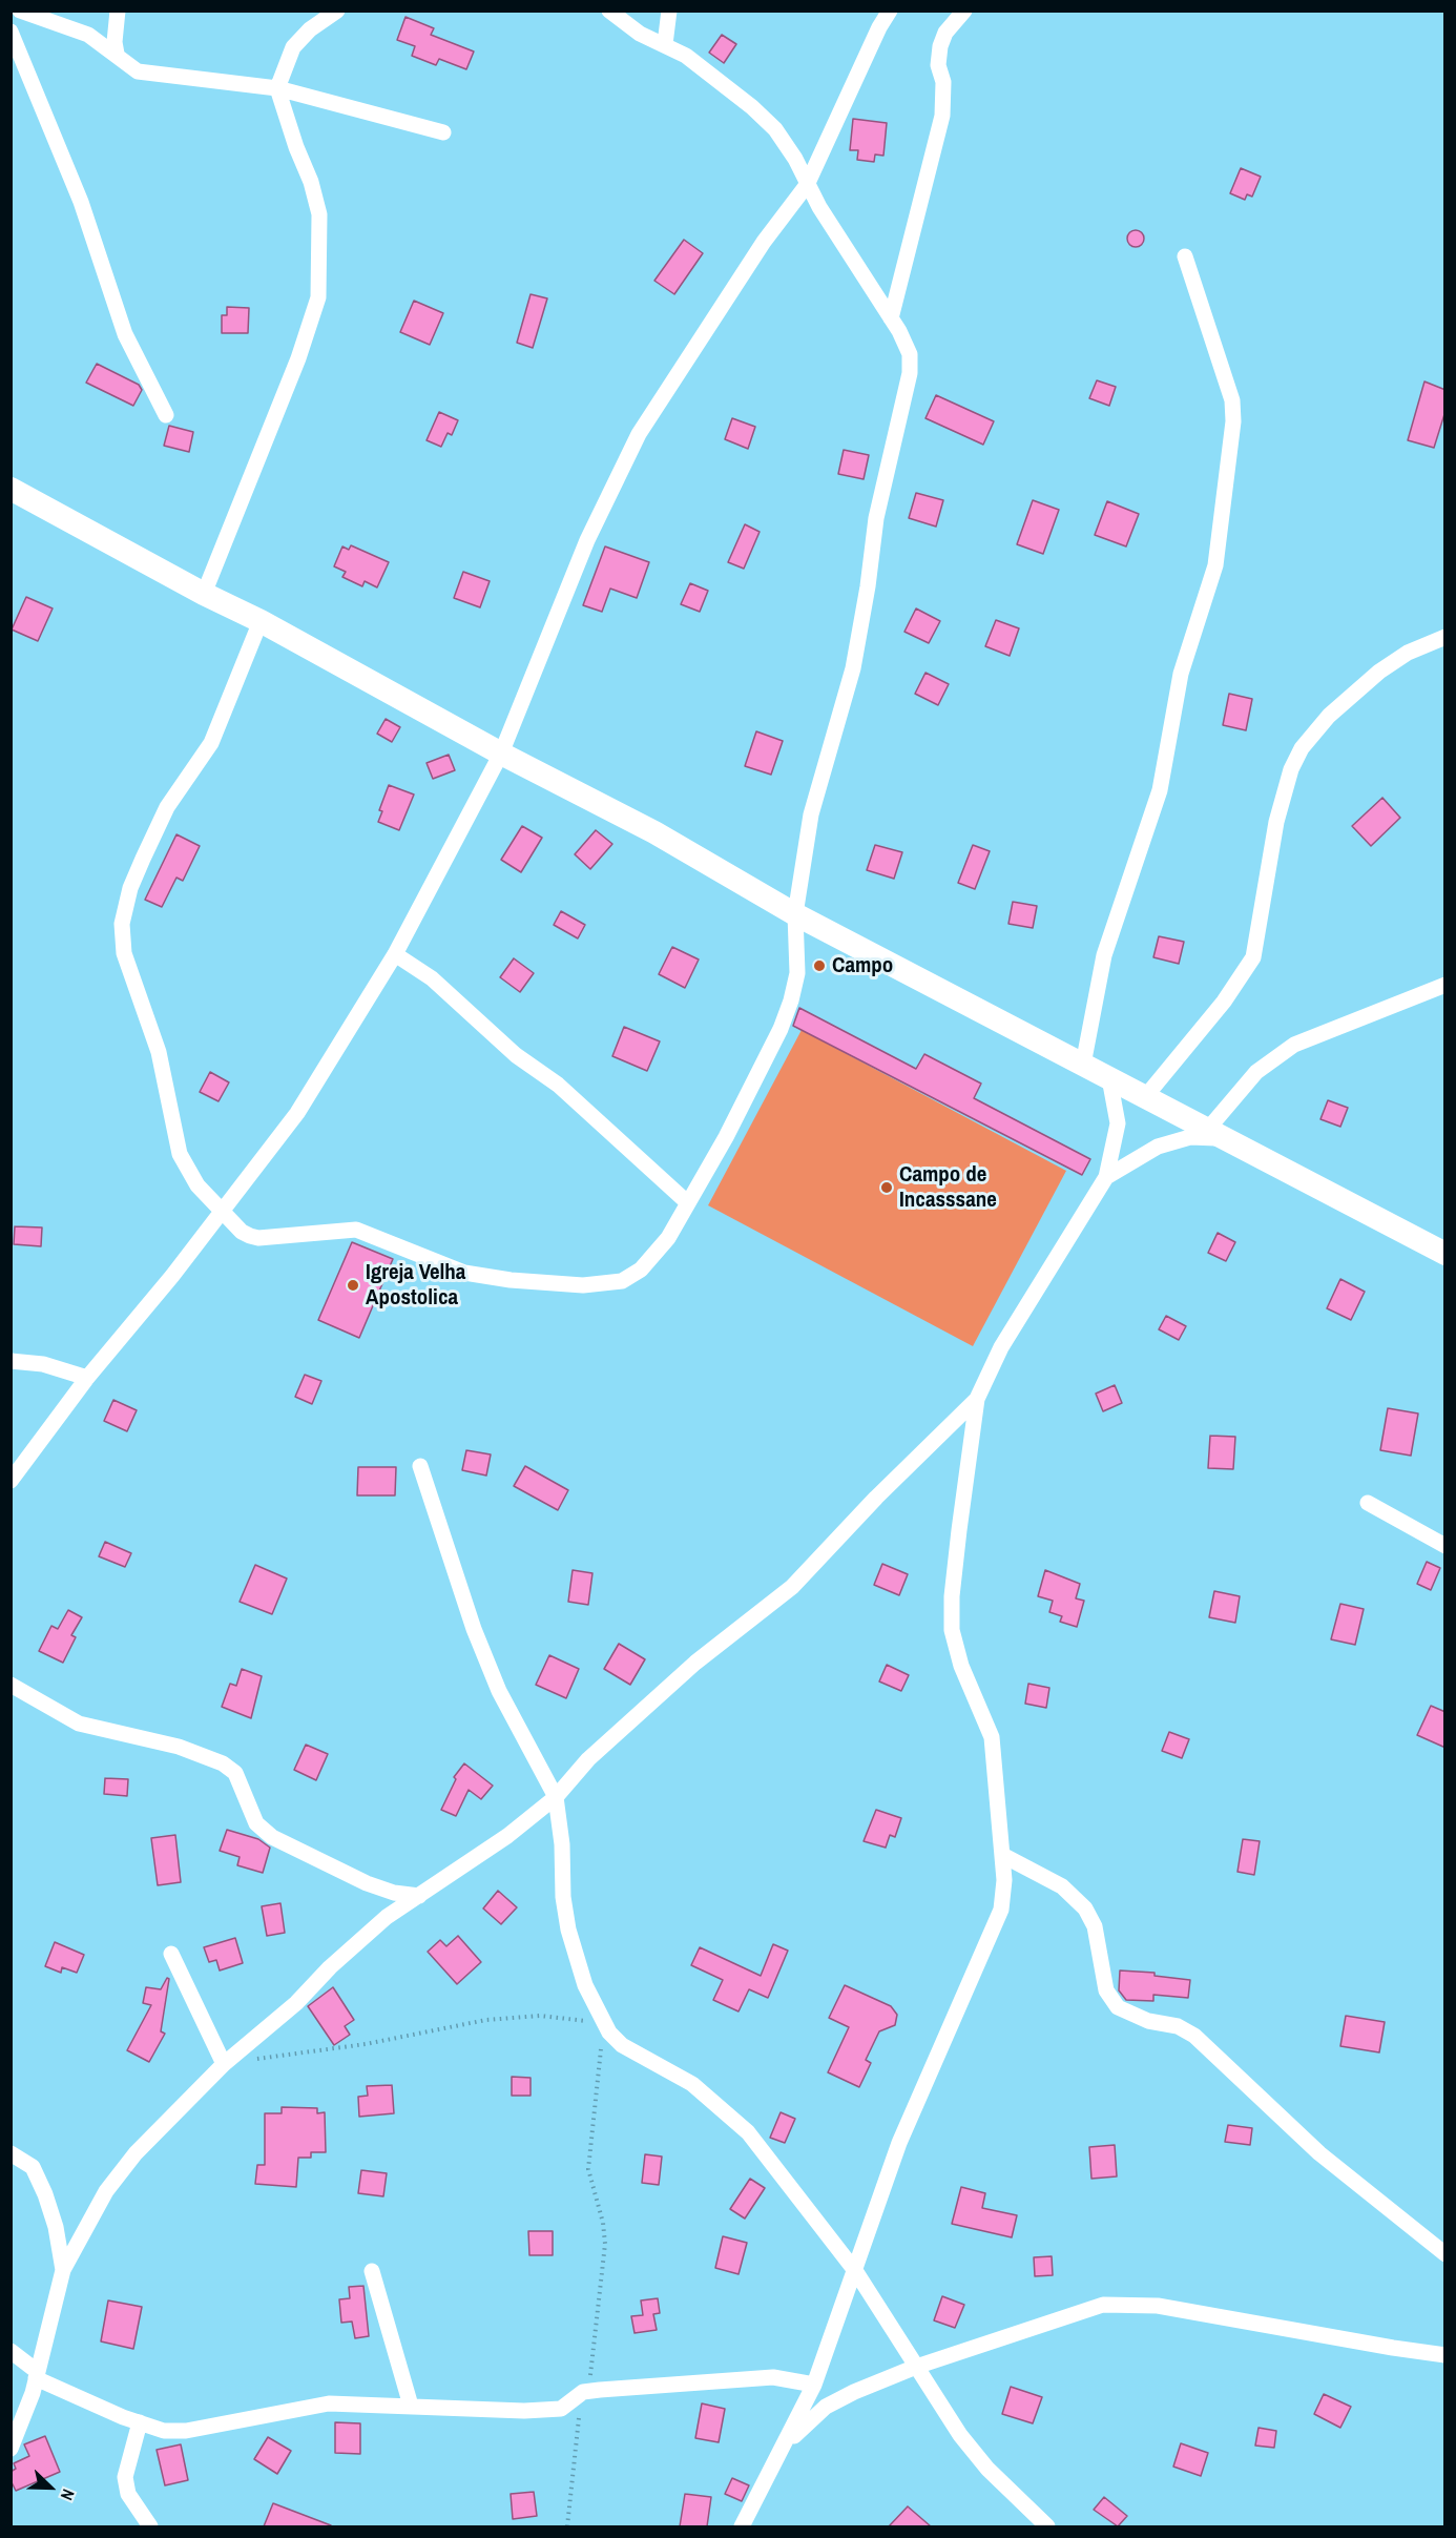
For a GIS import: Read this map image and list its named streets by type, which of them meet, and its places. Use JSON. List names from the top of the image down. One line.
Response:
{"places":["Campo","Campo de Incasssane","Igreja Velha Apostolica"],"north":"bottom right"}
